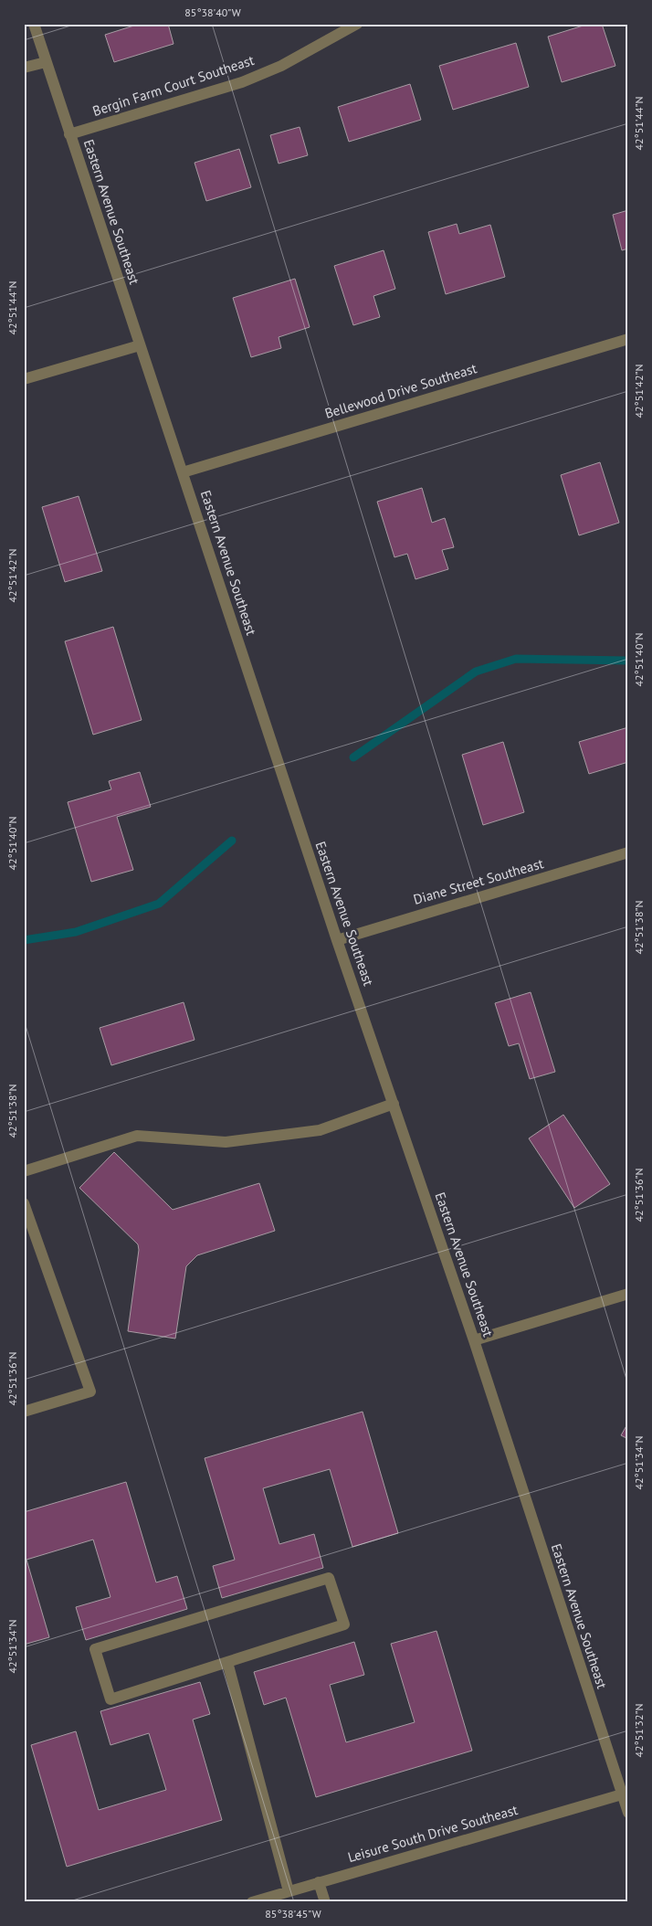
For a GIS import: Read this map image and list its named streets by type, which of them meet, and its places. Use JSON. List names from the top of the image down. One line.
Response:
{"streets":{"street":["Bergin Farm Court Southeast","Eastern Avenue Southeast","Bellewood Drive Southeast","Diane Street Southeast","Leisure South Drive Southeast"]},"crossings":[["Bergin Farm Court Southeast","Eastern Avenue Southeast"],["Eastern Avenue Southeast","Bellewood Drive Southeast"],["Eastern Avenue Southeast","Diane Street Southeast"],["Eastern Avenue Southeast","Leisure South Drive Southeast"]],"coordinates":["85°38'40\"W","42°51'44\"N","42°51'42\"N","42°51'40\"N","42°51'38\"N","42°51'36\"N","42°51'34\"N","42°51'32\"N","85°38'45\"W"]}
